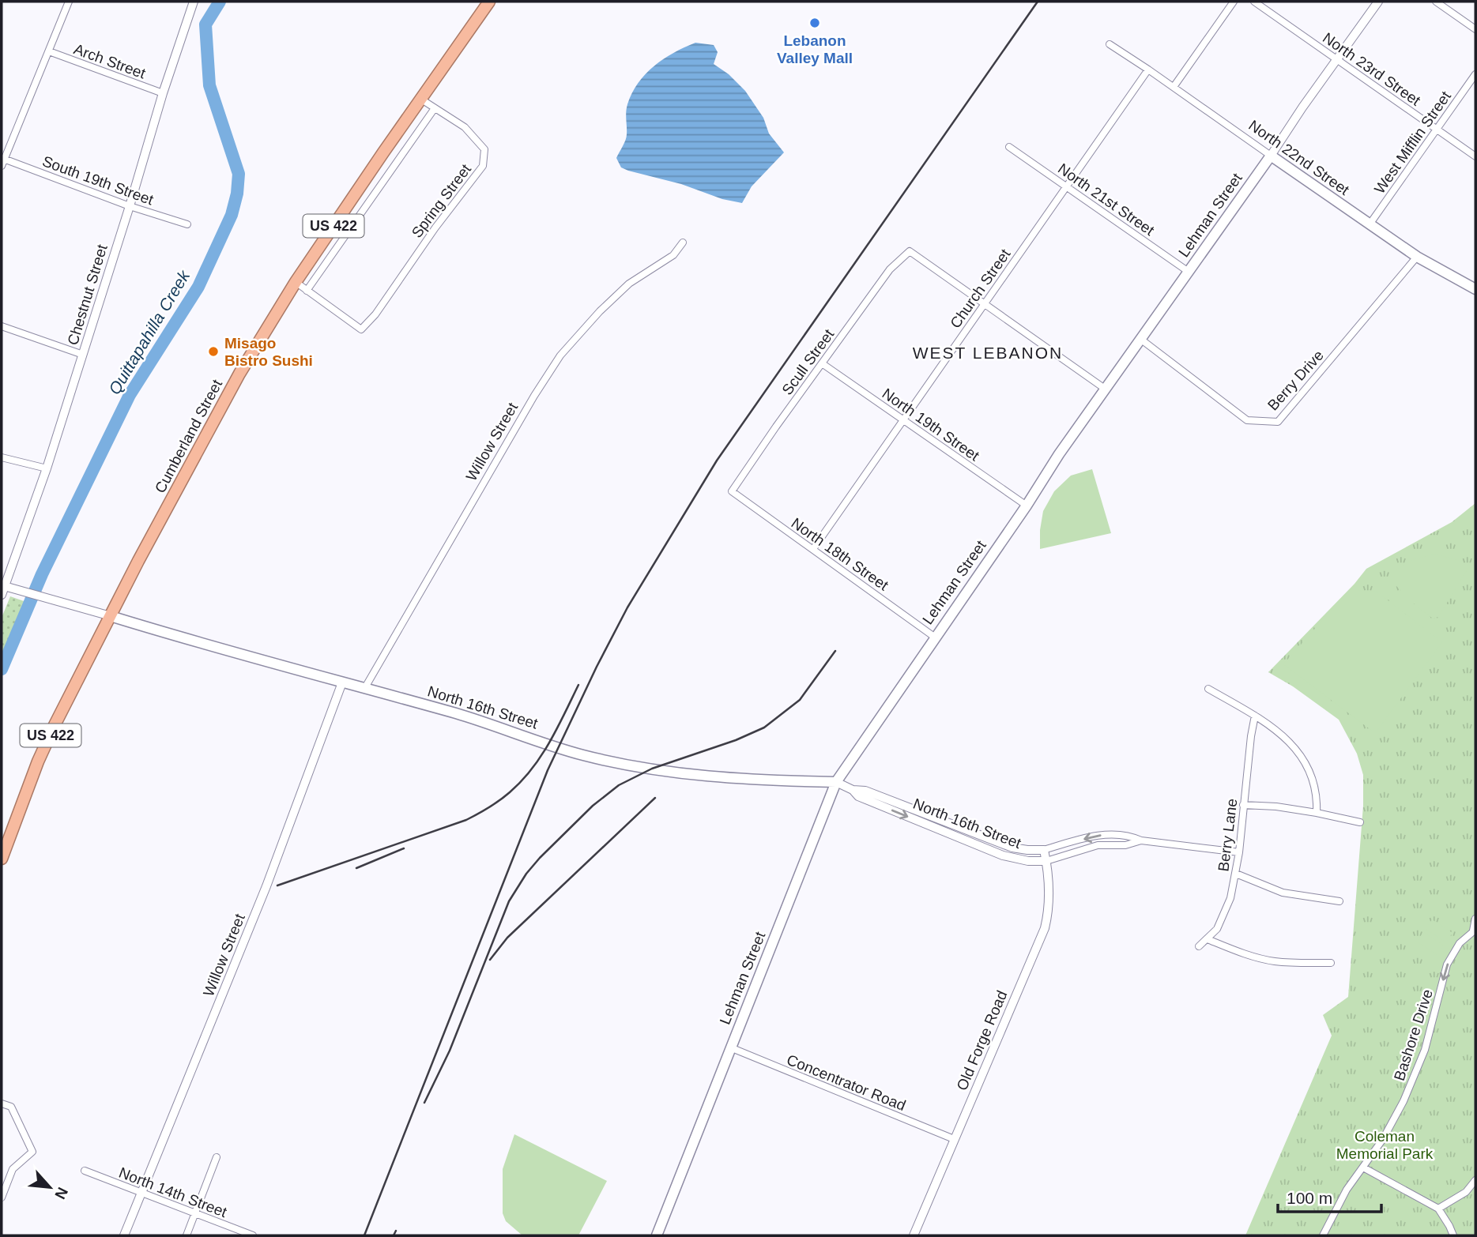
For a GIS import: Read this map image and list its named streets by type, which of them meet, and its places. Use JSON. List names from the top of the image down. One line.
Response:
{"streets":{"highway":["US 422","Cumberland Street"],"main road":["North 22nd Street","Lehman Street","North 16th Street"],"street":["Arch Street","North 23rd Street","West Mifflin Street","South 19th Street","North 21st Street","Spring Street","Church Street","Chestnut Street","Scull Street","Berry Drive","North 19th Street","Willow Street","North 18th Street","Berry Lane","Bashore Drive","Old Forge Road","Concentrator Road","North 14th Street"]},"crossings":[["Arch Street","Chestnut Street"],["North 23rd Street","West Mifflin Street"],["North 23rd Street","Lehman Street"],["West Mifflin Street","North 22nd Street"],["North 22nd Street","Lehman Street"],["North 22nd Street","Church Street"],["North 22nd Street","Berry Drive"],["South 19th Street","Chestnut Street"],["North 21st Street","Lehman Street"],["North 21st Street","Church Street"],["Spring Street","Cumberland Street"],["Lehman Street","Berry Drive"],["Lehman Street","North 19th Street"],["Lehman Street","North 18th Street"],["Lehman Street","North 16th Street"],["Lehman Street","Concentrator Road"],["Church Street","Scull Street"],["Church Street","North 19th Street"],["Church Street","North 18th Street"],["Scull Street","North 19th Street"],["Scull Street","North 18th Street"],["Cumberland Street","North 16th Street"],["Willow Street","North 16th Street"],["Willow Street","North 14th Street"],["North 16th Street","Berry Lane"],["North 16th Street","Old Forge Road"],["Old Forge Road","Concentrator Road"]],"one_way":["Bashore Drive"],"districts":["WEST LEBANON"],"water":["Quittapahilla Creek"],"parks":["Coleman Memorial Park"],"places":["Lebanon Valley Mall","Misago Bistro Sushi"],"scale_bar":"100 m","north":"bottom right"}
